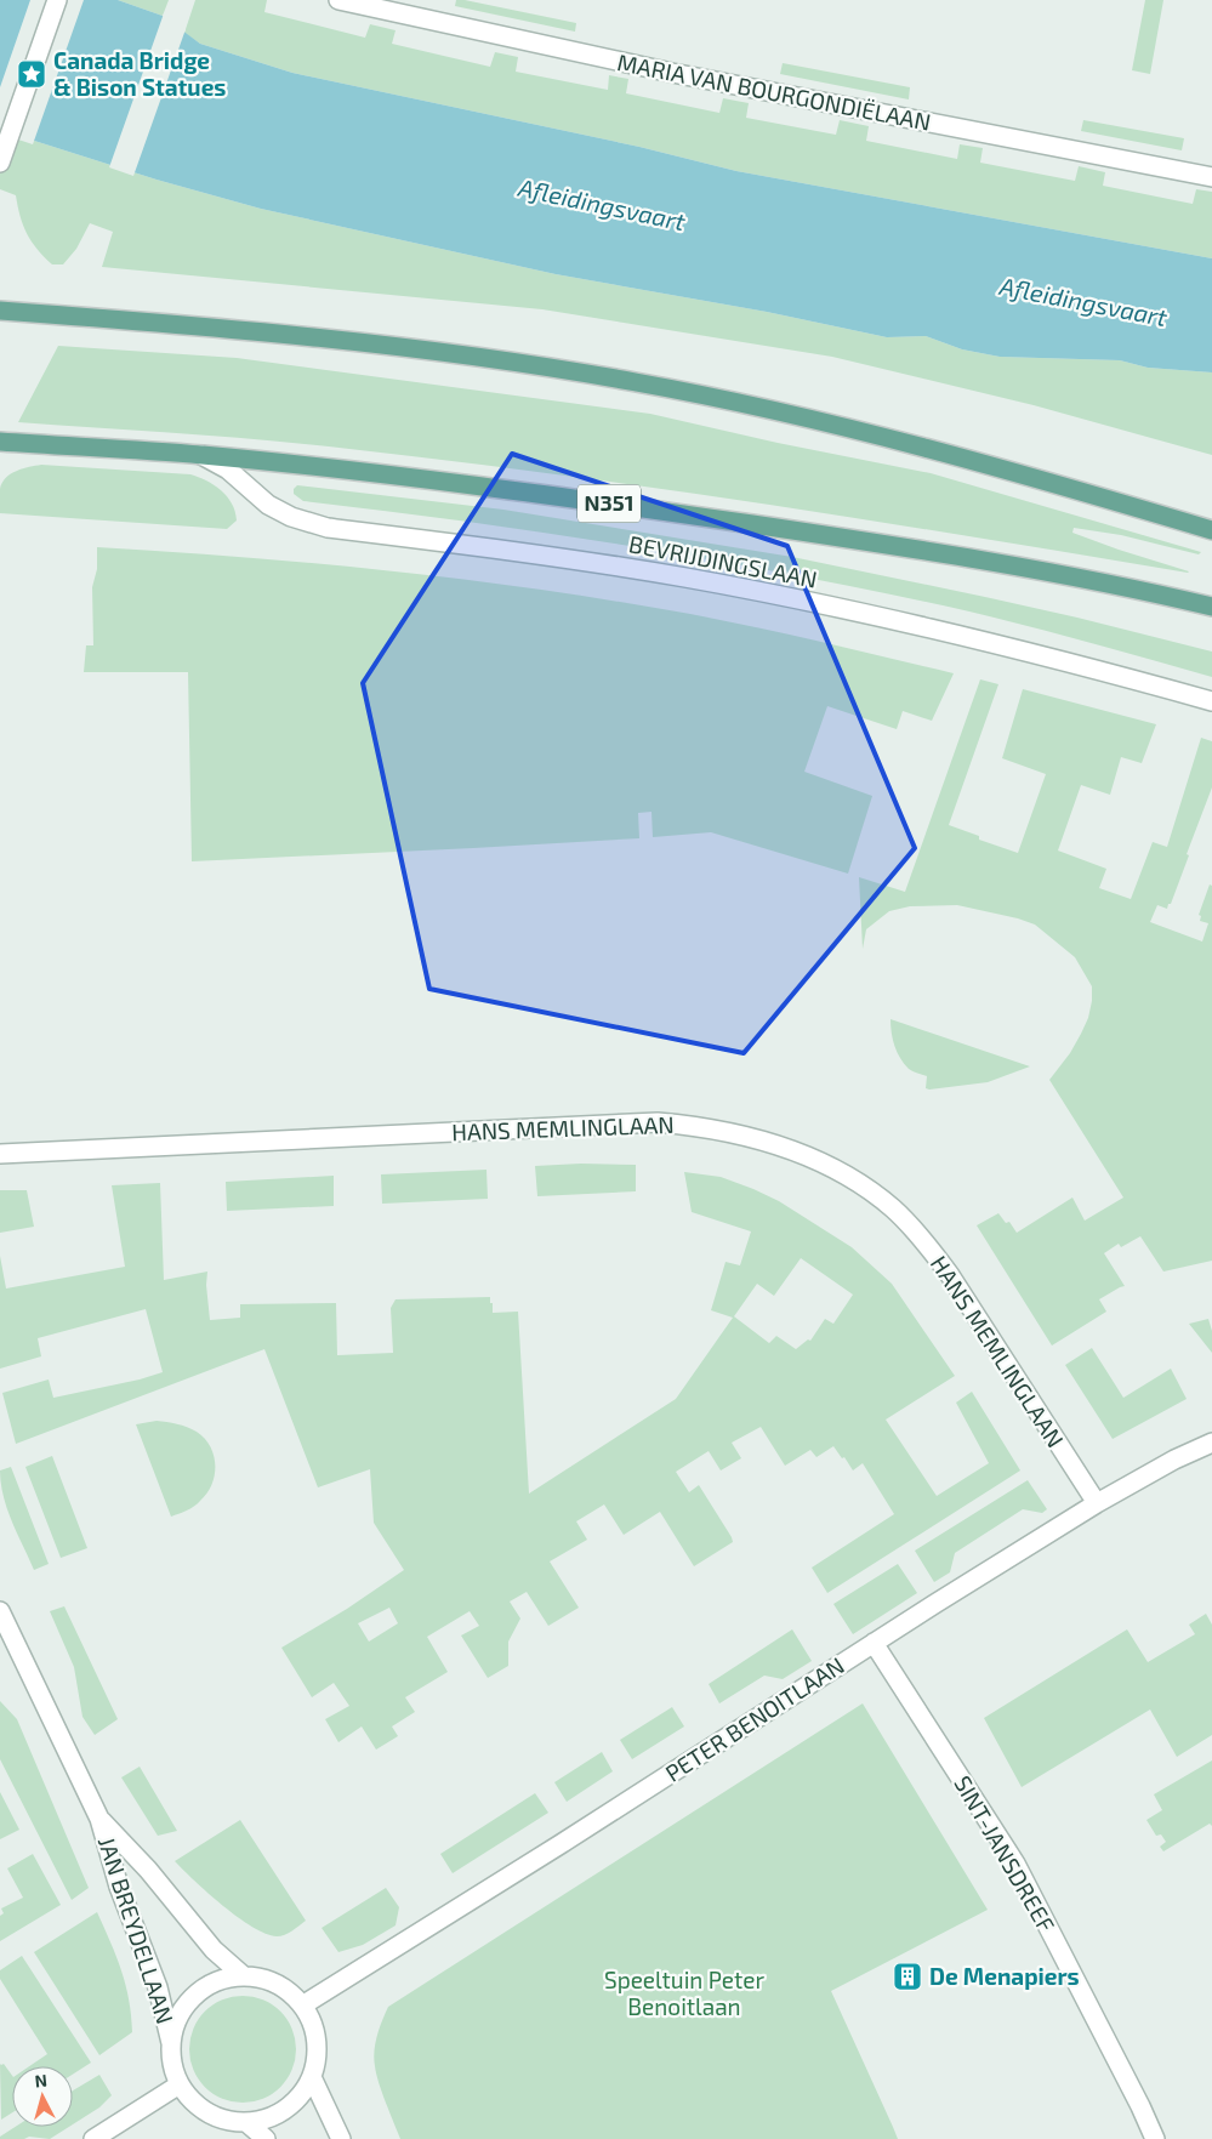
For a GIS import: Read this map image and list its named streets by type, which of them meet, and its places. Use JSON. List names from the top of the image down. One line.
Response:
{"streets":{"main road":["N351","BEVRIJDINGSLAAN"],"street":["MARIA VAN BOURGONDIËLAAN","HANS MEMLINGLAAN","PETER BENOITLAAN","SINT-JANSDREEF","JAN BREYDELLAAN"]},"crossings":[["HANS MEMLINGLAAN","PETER BENOITLAAN"],["PETER BENOITLAAN","SINT-JANSDREEF"],["PETER BENOITLAAN","JAN BREYDELLAAN"]],"water":["Afleidingsvaart"],"parks":["Speeltuin Peter Benoitlaan"],"places":{"place":["Canada Bridge & Bison Statues"],"building":["De Menapiers"]},"north":"top"}
